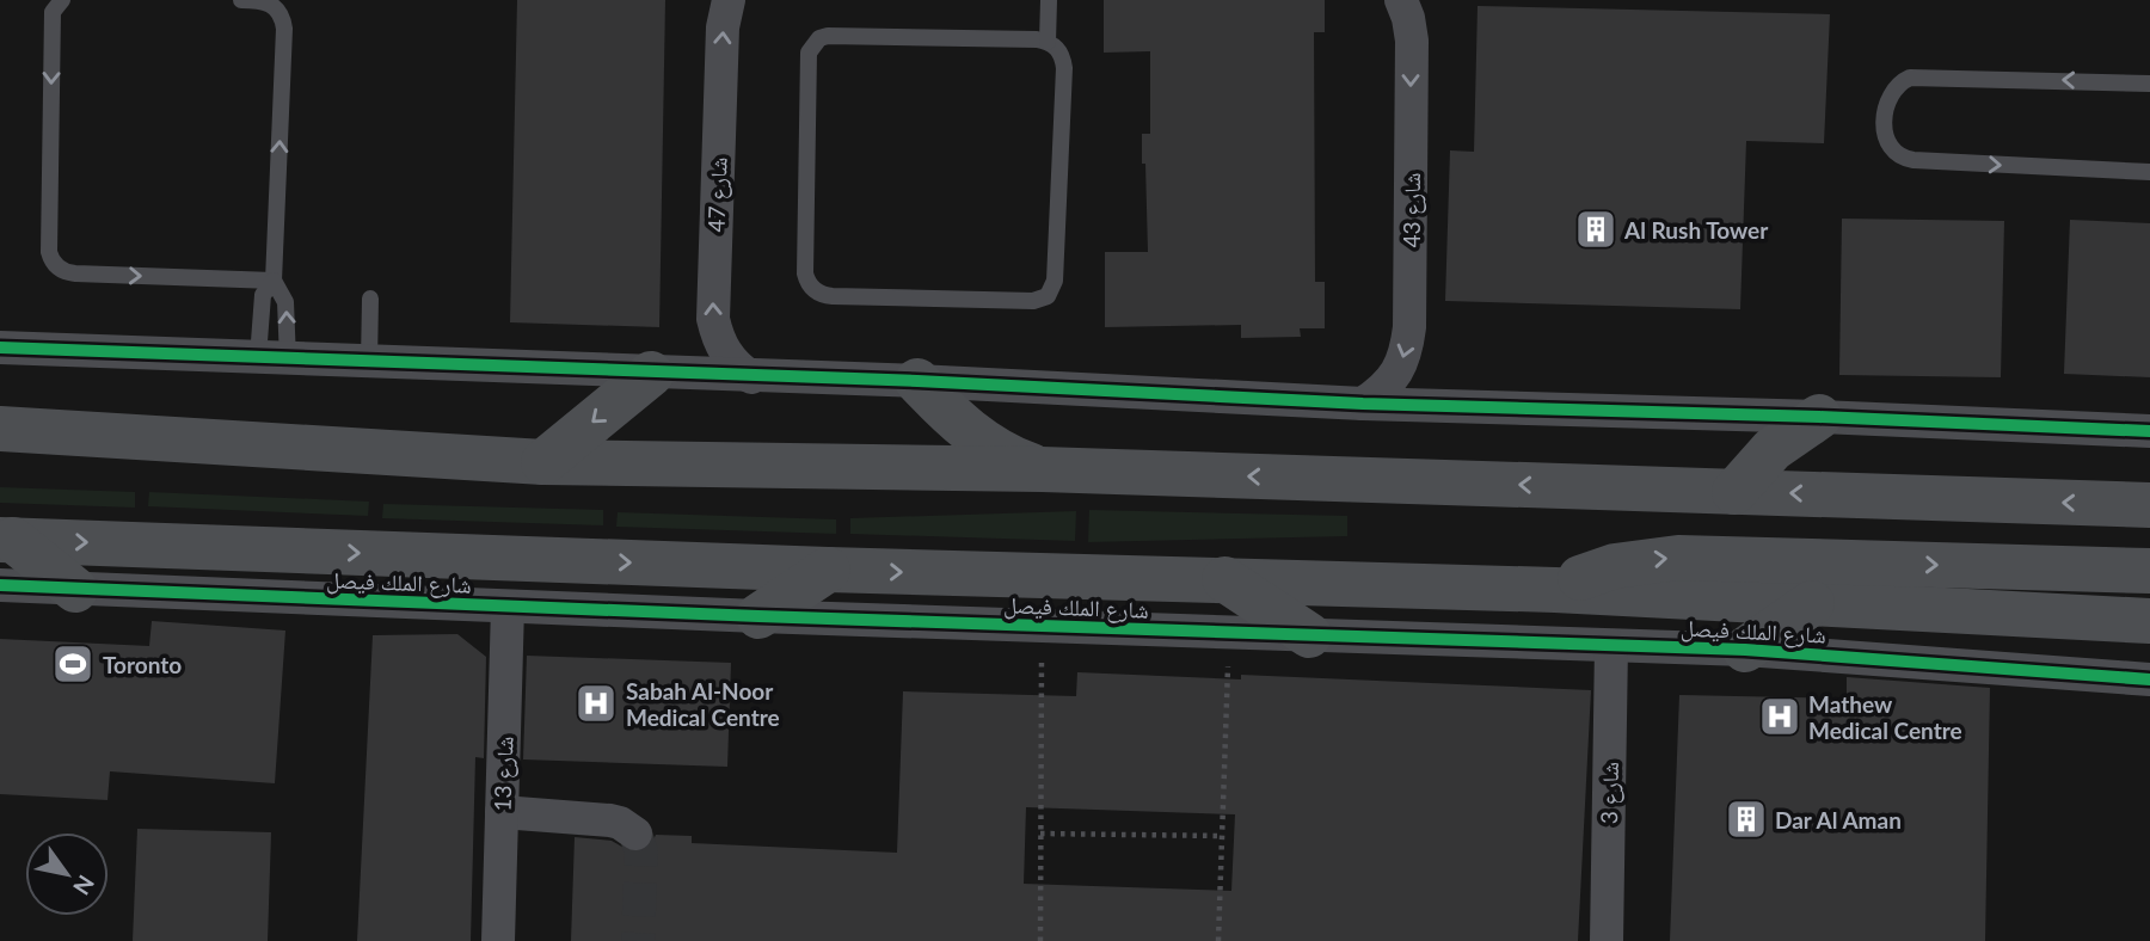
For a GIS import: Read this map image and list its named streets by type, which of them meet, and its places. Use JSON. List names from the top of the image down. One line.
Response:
{"streets":{"main road":["شارع الملك فيصل"],"street":["شارع 47","شارع 43","شارع 13","شارع 3"]},"crossings":[["شارع الملك فيصل","شارع 13"],["شارع الملك فيصل","شارع 3"]],"one_way":["شارع 47","شارع 43"],"places":{"building":["Al Rush Tower","Dar Al Aman"],"sports":["Toronto"],"hospital":["Sabah Al-Noor Medical Centre","Mathew Medical Centre"]},"north":"bottom right"}
